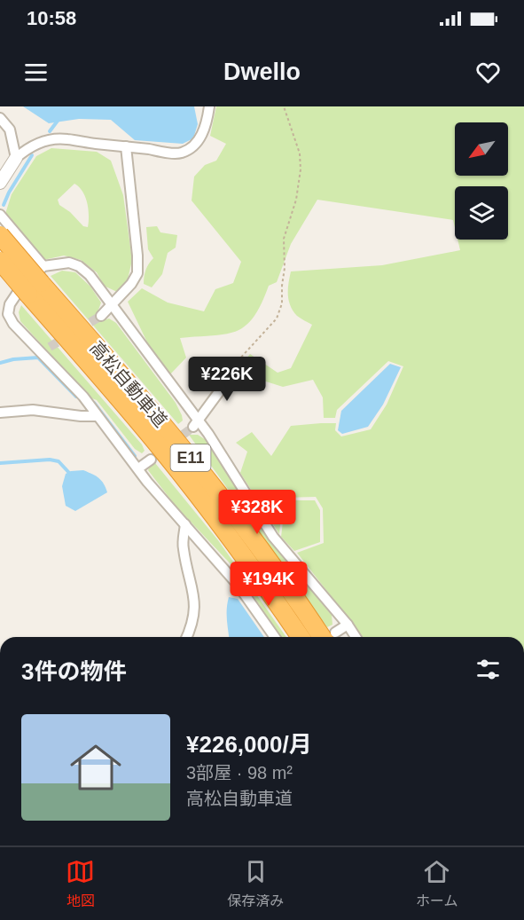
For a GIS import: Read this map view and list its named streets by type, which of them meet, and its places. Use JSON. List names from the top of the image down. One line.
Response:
{"streets":{"highway":["高松自動車道","E11"]},"north":"bottom left","page":{"status":"10:58","header":"Dwello","price":["¥226K","¥328K","¥194K"],"heading":"3件の物件","list":[{"name":"¥226,000/月","note":"3部屋 · 98 m² · 高松自動車道"}],"tabs":["地図","保存済み","ホーム"]}}
